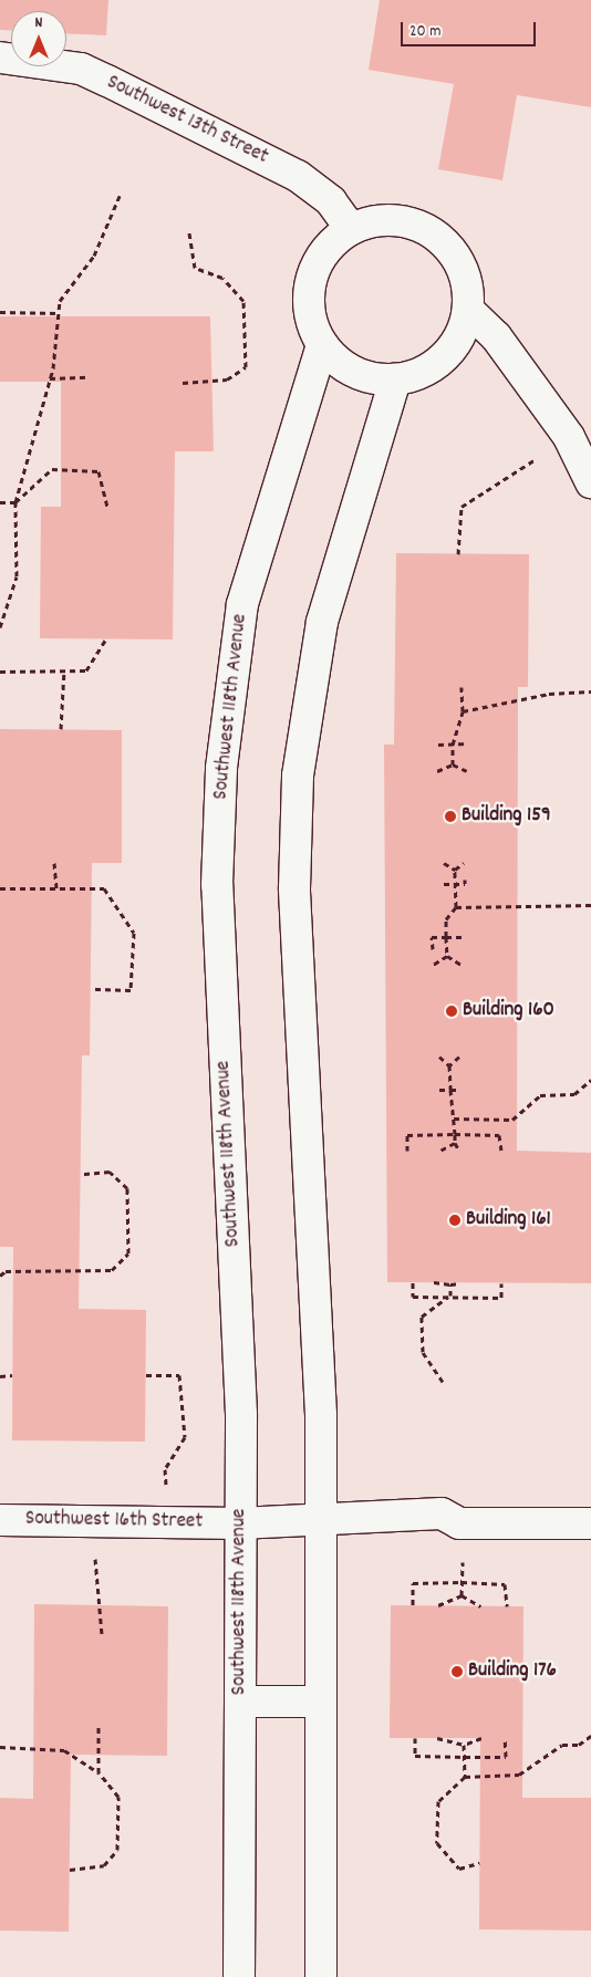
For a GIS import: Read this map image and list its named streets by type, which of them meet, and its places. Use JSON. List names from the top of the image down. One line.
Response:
{"streets":{"street":["Southwest 13th Street","Southwest 118th Avenue","Southwest 16th Street"]},"crossings":[["Southwest 13th Street","Southwest 118th Avenue"],["Southwest 118th Avenue","Southwest 16th Street"]],"places":["Building 159","Building 160","Building 161","Building 176"],"scale_bar":"20 m","north":"top"}
